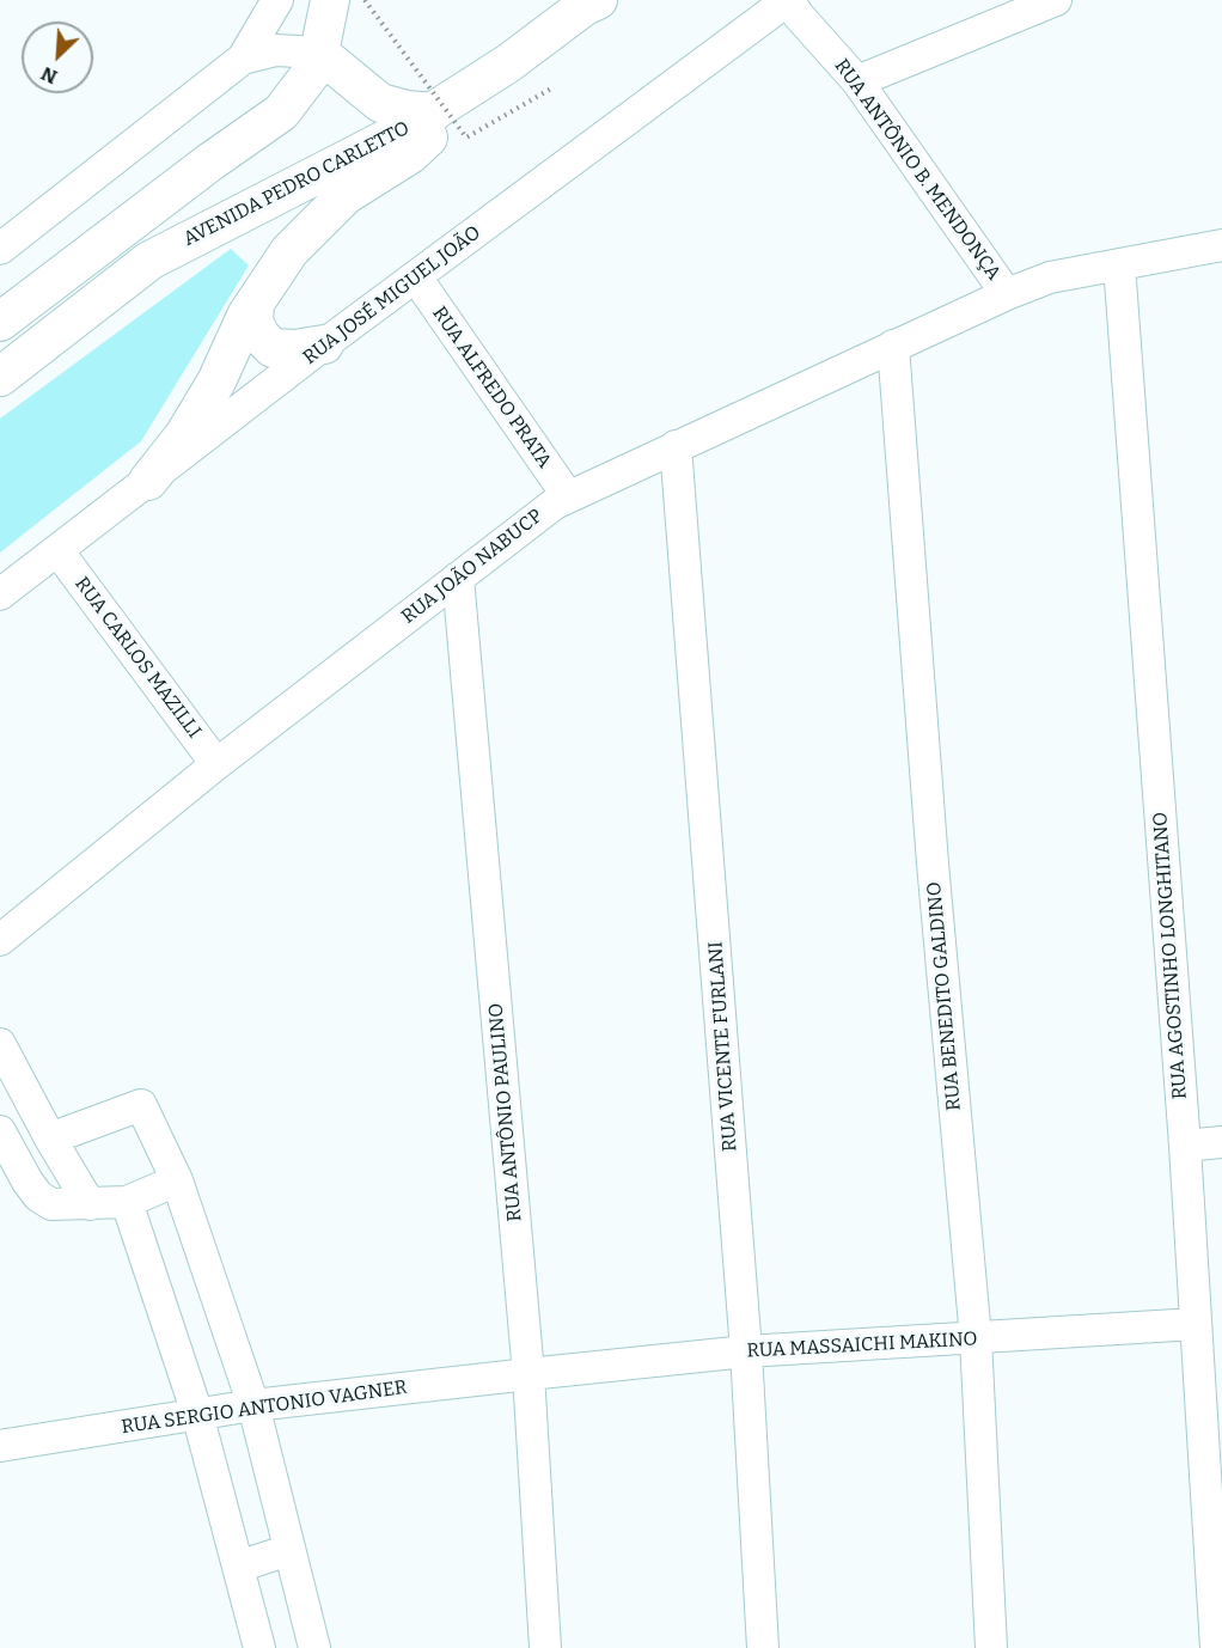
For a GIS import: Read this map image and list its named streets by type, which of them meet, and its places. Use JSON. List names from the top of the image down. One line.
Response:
{"streets":{"main road":["AVENIDA PEDRO CARLETTO"],"street":["RUA ANTÔNIO B. MENDONÇA","RUA JOSÉ MIGUEL JOÃO","RUA ALFREDO PRATA","RUA JOÃO NABUCP","RUA CARLOS MAZILLI","RUA AGOSTINHO LONGHITANO","RUA BENEDITO GALDINO","RUA VICENTE FURLANI","RUA ANTÔNIO PAULINO","RUA MASSAICHI MAKINO","RUA SERGIO ANTONIO VAGNER"]},"crossings":[["RUA ANTÔNIO B. MENDONÇA","RUA JOSÉ MIGUEL JOÃO"],["RUA ANTÔNIO B. MENDONÇA","RUA JOÃO NABUCP"],["RUA JOSÉ MIGUEL JOÃO","RUA ALFREDO PRATA"],["RUA JOSÉ MIGUEL JOÃO","RUA CARLOS MAZILLI"],["RUA ALFREDO PRATA","RUA JOÃO NABUCP"],["RUA JOÃO NABUCP","RUA CARLOS MAZILLI"],["RUA JOÃO NABUCP","RUA AGOSTINHO LONGHITANO"],["RUA JOÃO NABUCP","RUA BENEDITO GALDINO"],["RUA JOÃO NABUCP","RUA VICENTE FURLANI"],["RUA JOÃO NABUCP","RUA ANTÔNIO PAULINO"],["RUA AGOSTINHO LONGHITANO","RUA MASSAICHI MAKINO"],["RUA BENEDITO GALDINO","RUA MASSAICHI MAKINO"],["RUA VICENTE FURLANI","RUA MASSAICHI MAKINO"],["RUA ANTÔNIO PAULINO","RUA MASSAICHI MAKINO"],["RUA ANTÔNIO PAULINO","RUA SERGIO ANTONIO VAGNER"],["RUA MASSAICHI MAKINO","RUA SERGIO ANTONIO VAGNER"]],"north":"bottom left"}
